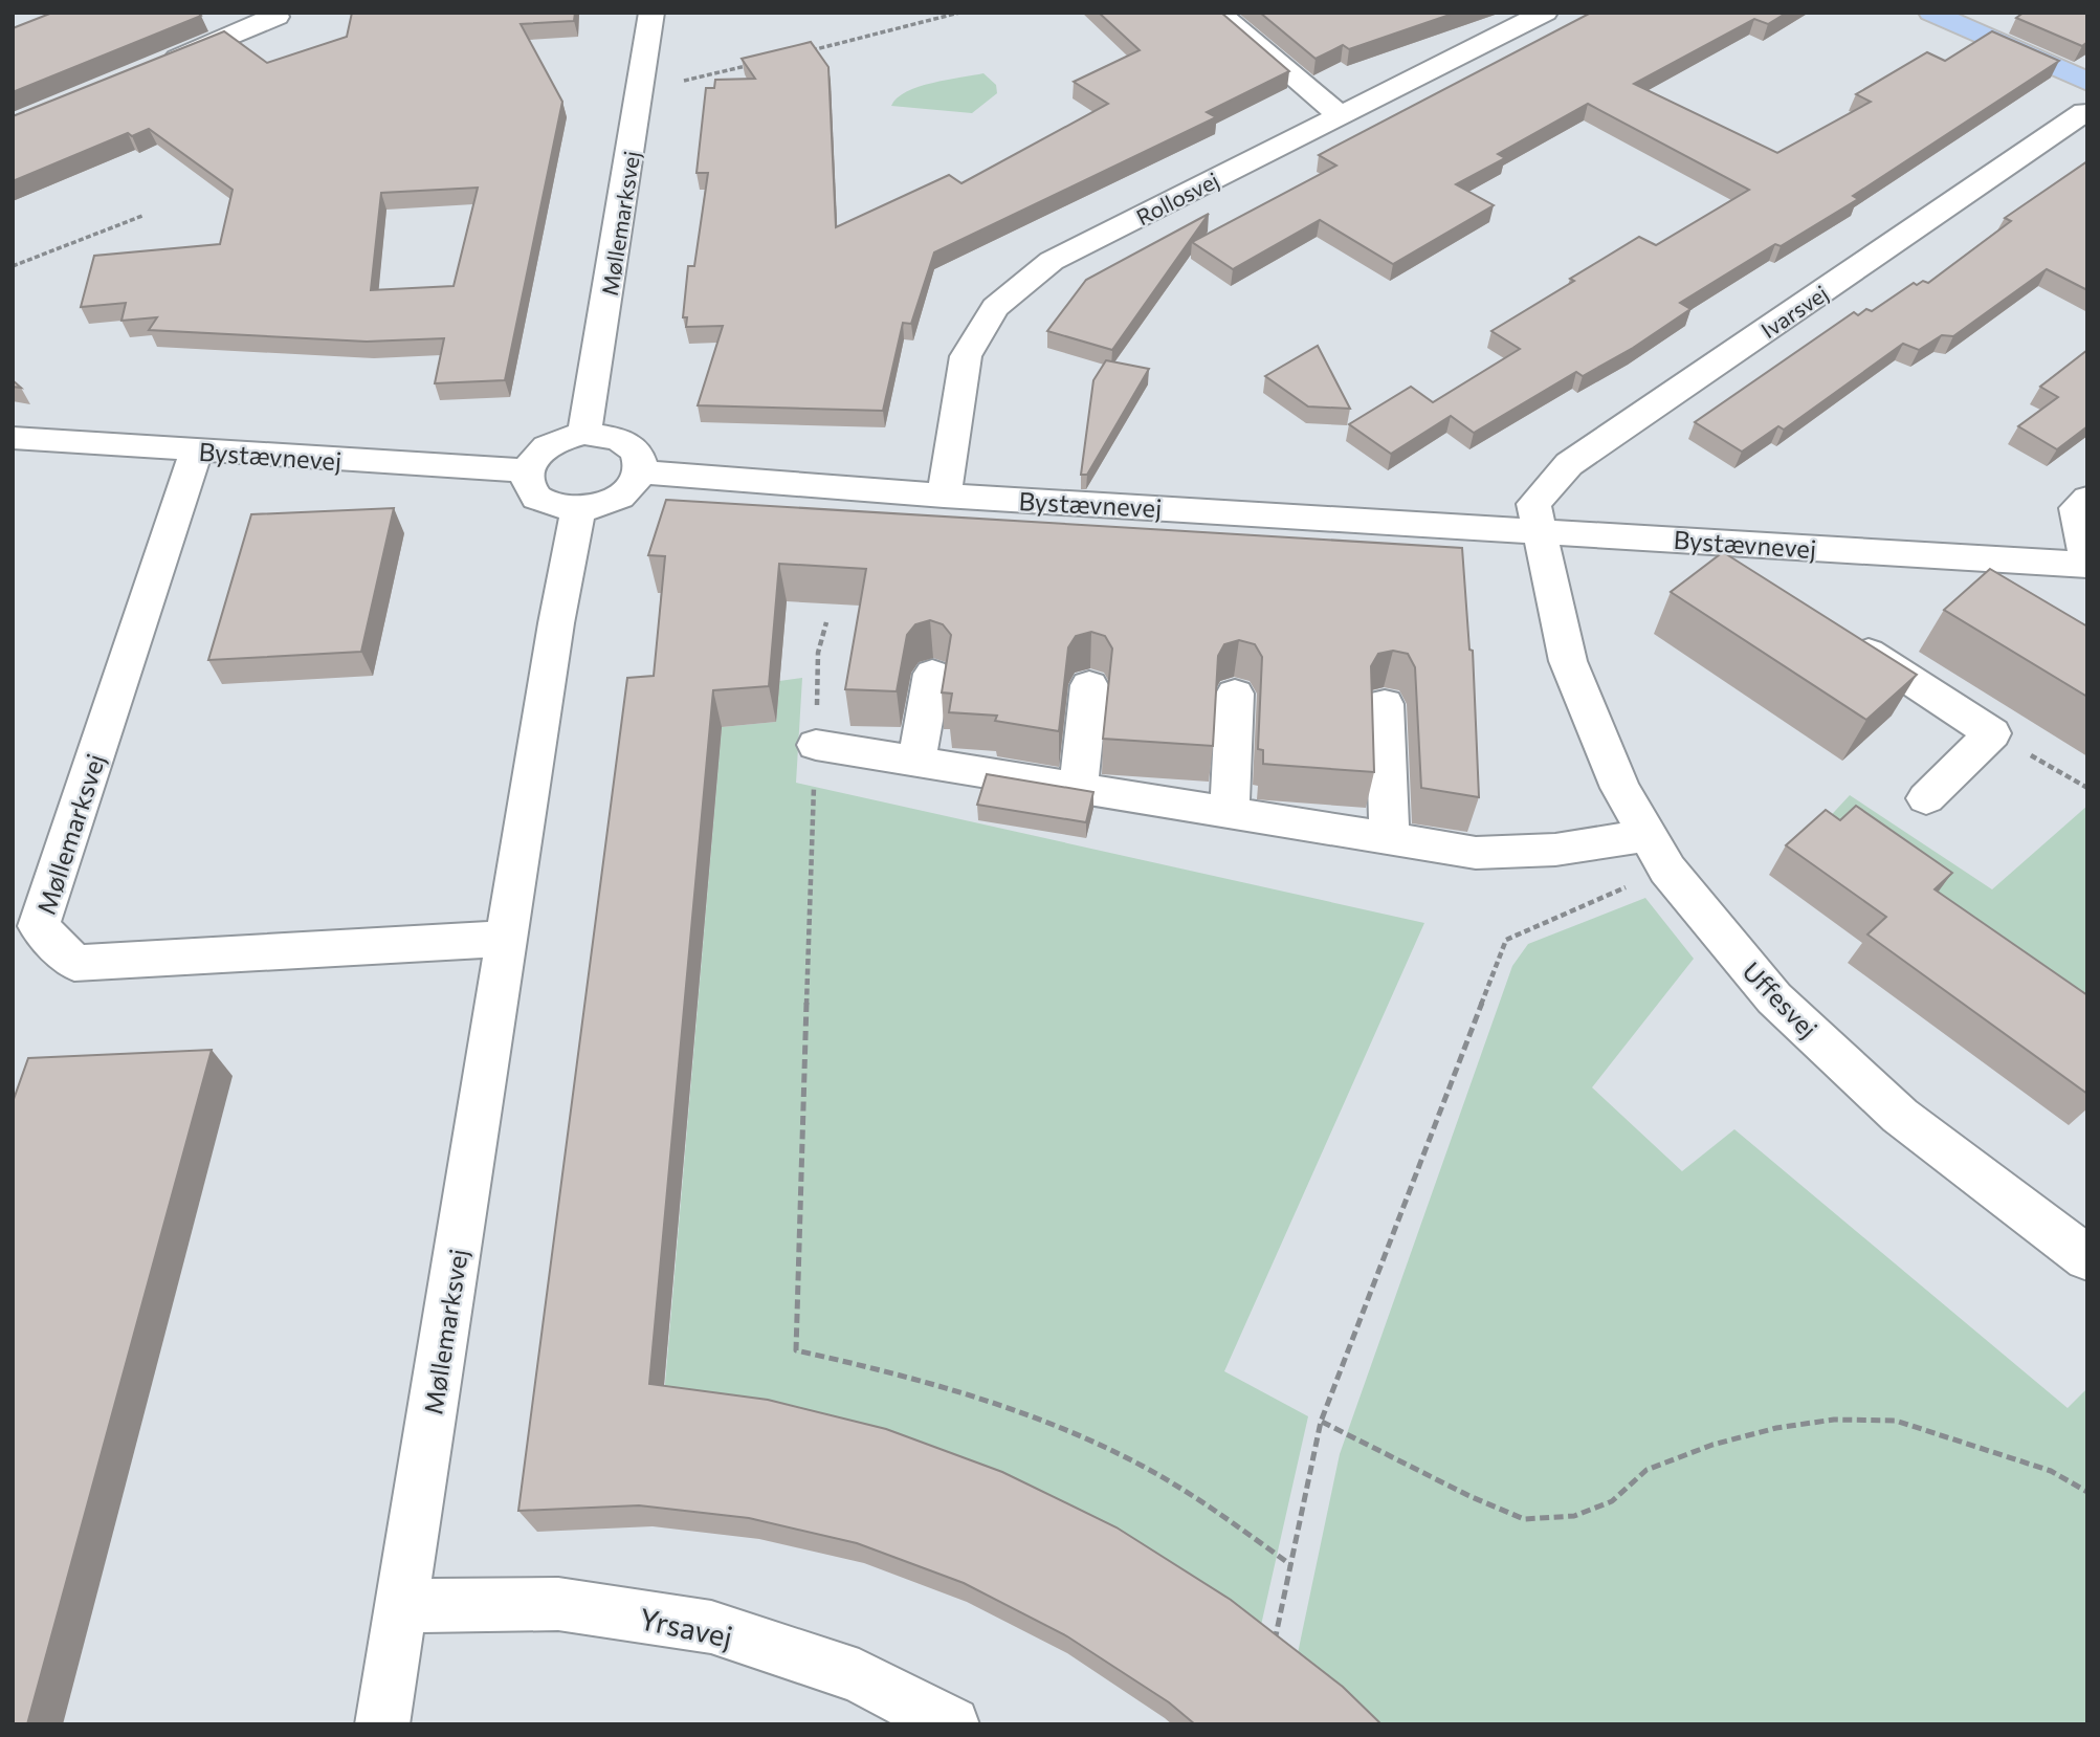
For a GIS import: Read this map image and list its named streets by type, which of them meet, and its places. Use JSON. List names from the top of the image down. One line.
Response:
{"streets":{"street":["Rollosvej","Møllemarksvej","Ivarsvej","Bystævnevej","Uffesvej","Yrsavej"]},"crossings":[["Rollosvej","Bystævnevej"],["Møllemarksvej","Bystævnevej"],["Møllemarksvej","Yrsavej"],["Ivarsvej","Bystævnevej"],["Ivarsvej","Uffesvej"],["Bystævnevej","Uffesvej"]]}
